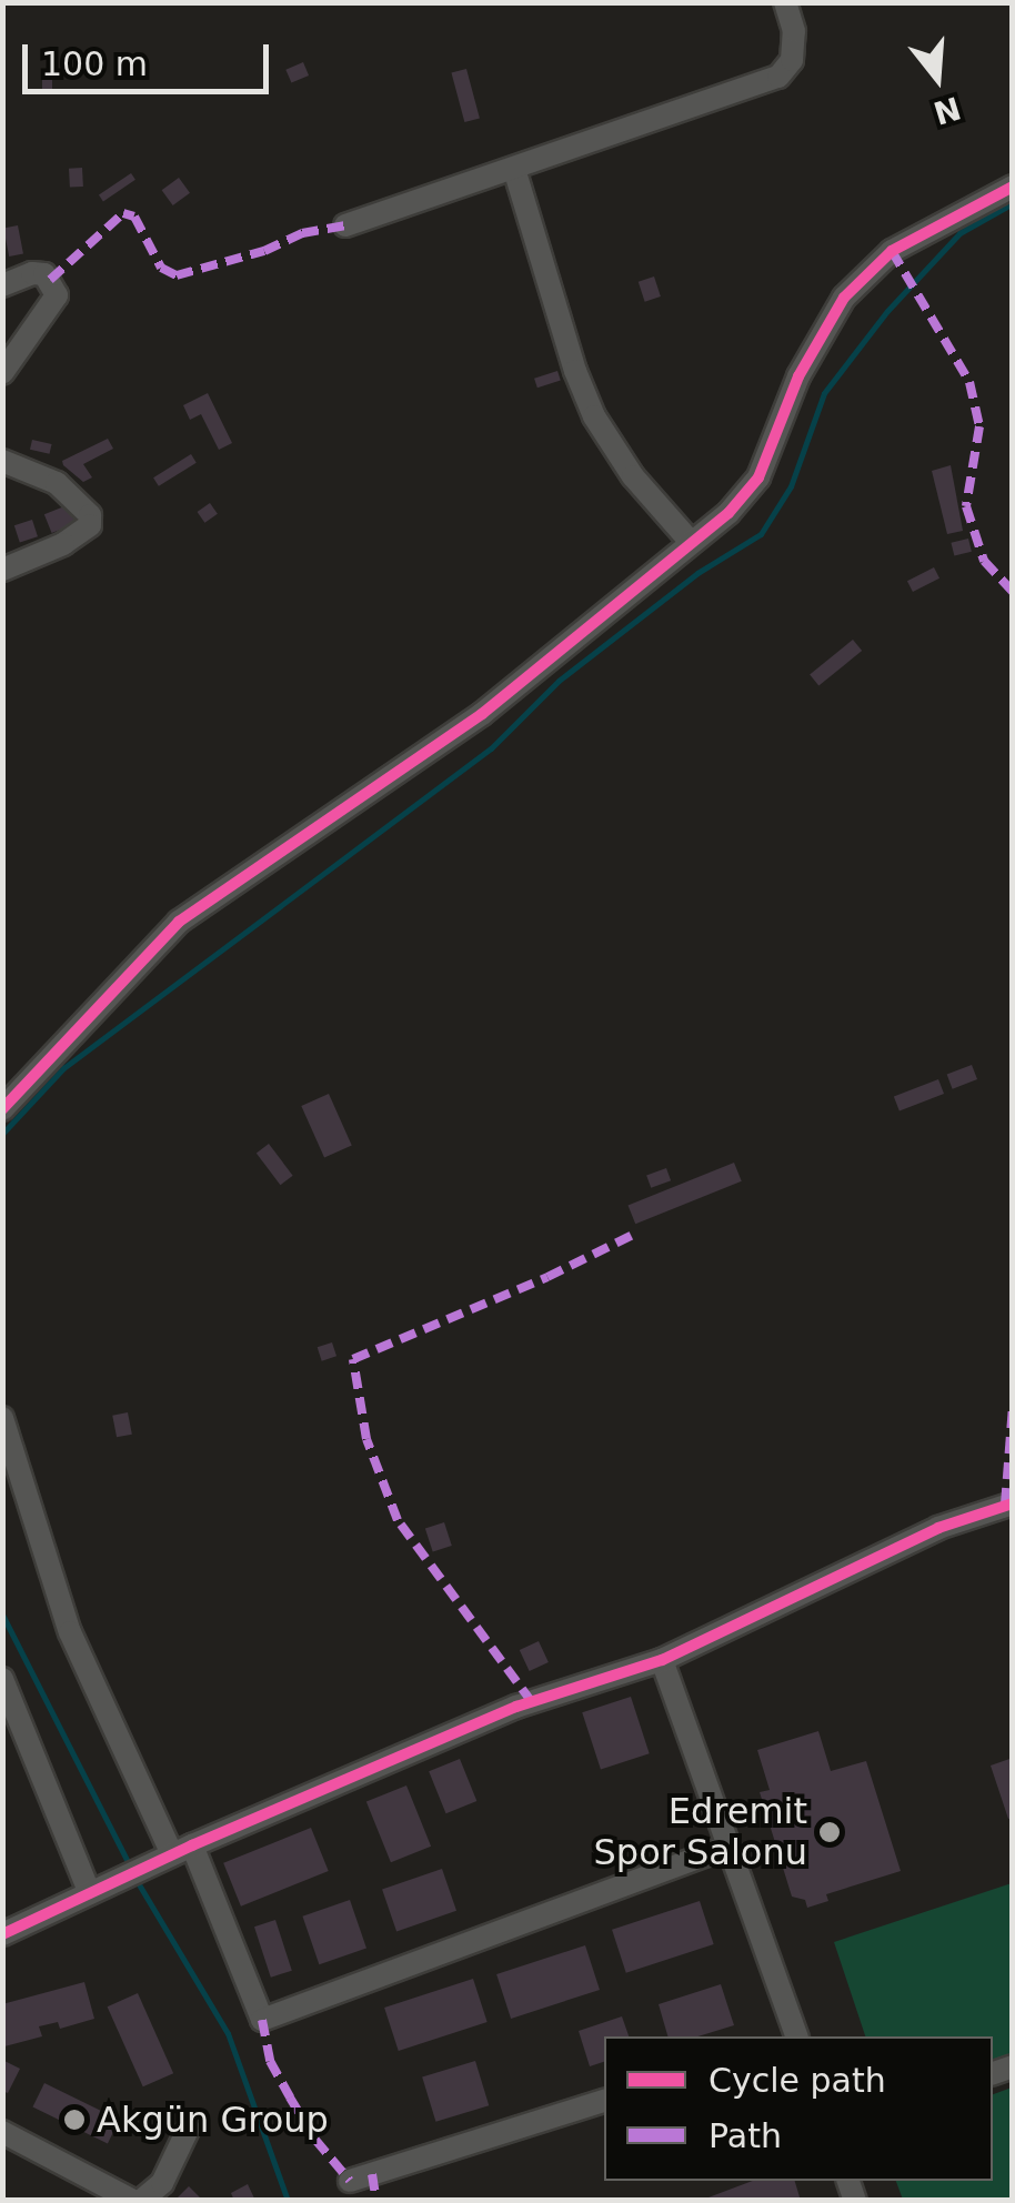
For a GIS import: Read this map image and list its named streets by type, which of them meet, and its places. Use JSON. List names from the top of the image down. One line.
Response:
{"places":["Edremit Spor Salonu","Akgün Group"],"legend":["Cycle path","Path"],"scale_bar":"100 m","north":"bottom"}
